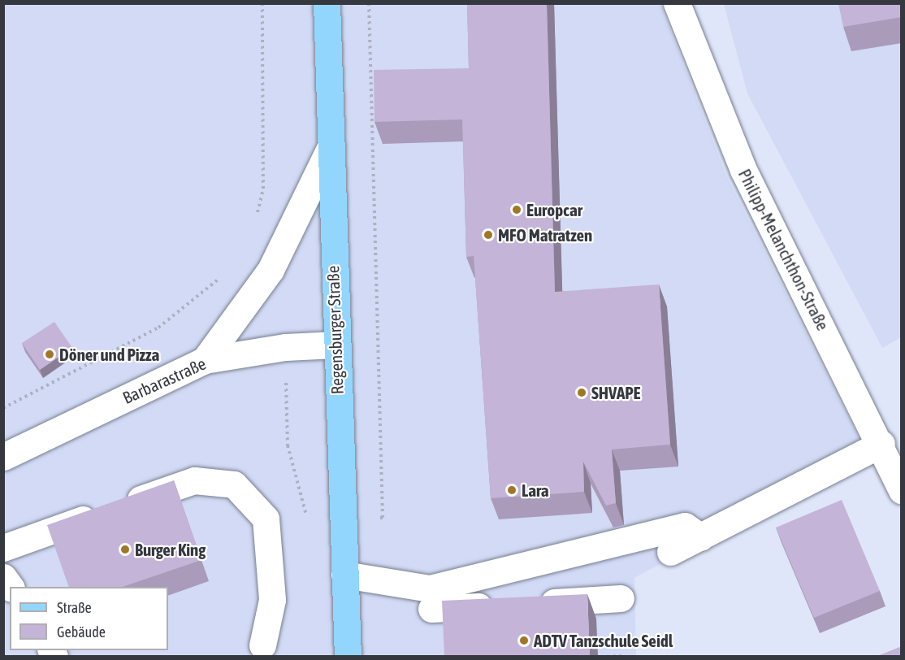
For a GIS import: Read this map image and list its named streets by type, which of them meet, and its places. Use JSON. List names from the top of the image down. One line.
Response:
{"streets":{"main road":["Regensburger Straße"],"street":["Philipp-Melanchthon-Straße","Barbarastraße"]},"crossings":[["Regensburger Straße","Barbarastraße"]],"places":["Europcar","MFO Matratzen","Döner und Pizza","SHVAPE","Lara","Burger King","ADTV Tanzschule Seidl"],"legend":["Straße","Gebäude"]}
